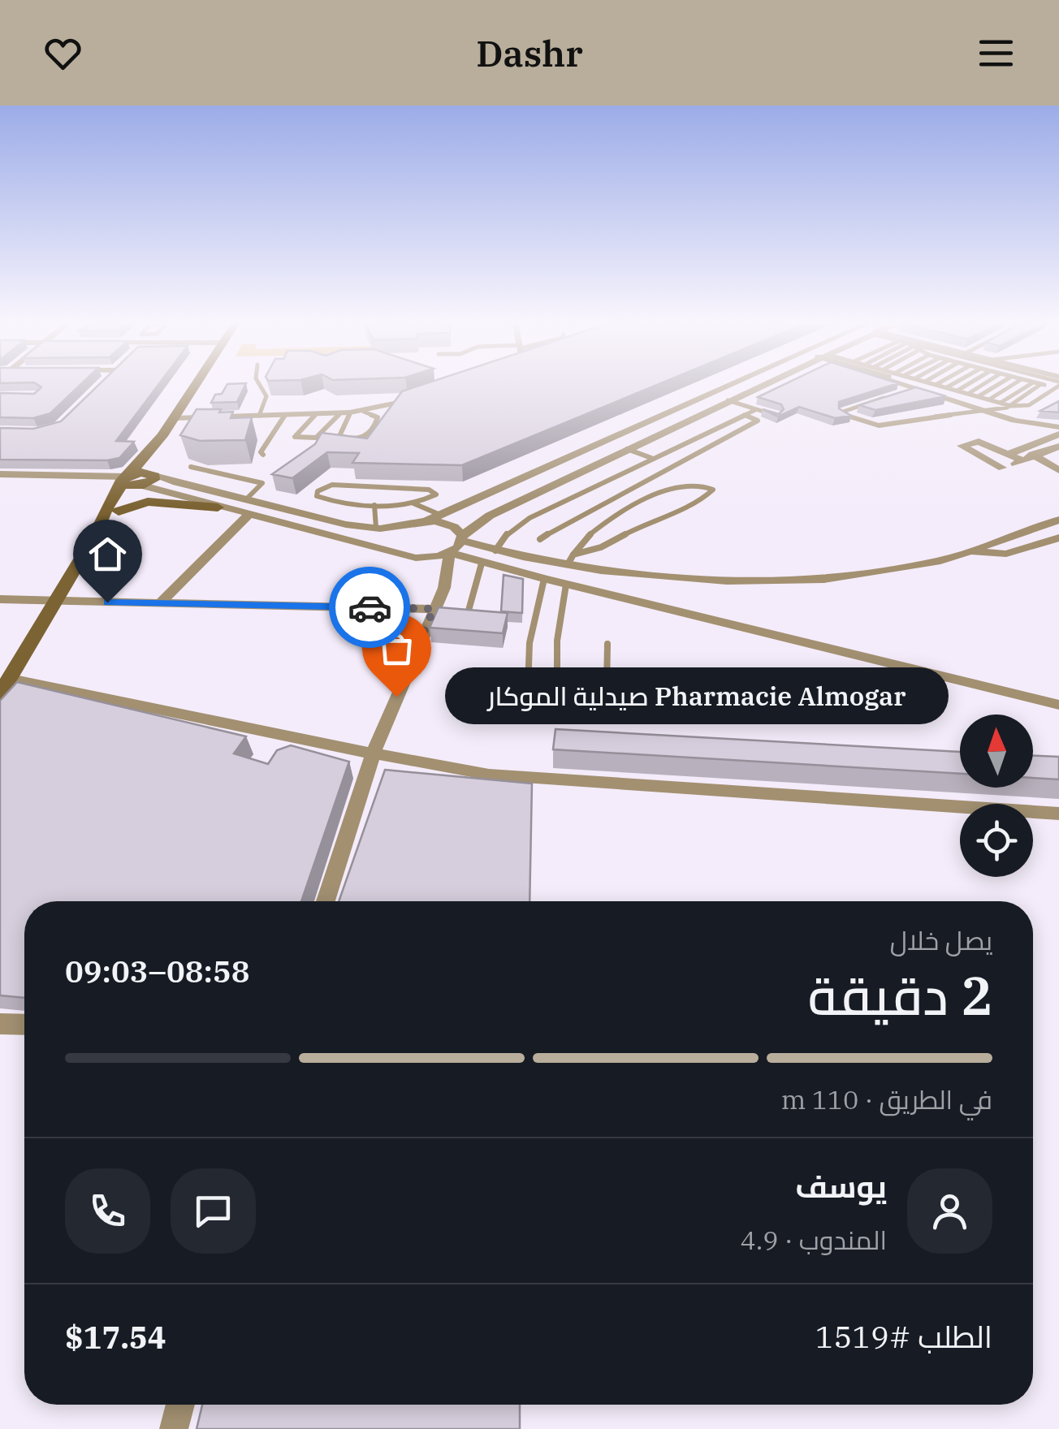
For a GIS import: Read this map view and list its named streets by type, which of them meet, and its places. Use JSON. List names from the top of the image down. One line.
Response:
{"places":["Pharmacie Almogar صيدلية الموكار"],"north":"top","page":{"header":"Dashr","bubble":"Pharmacie Almogar صيدلية الموكار","heading":["2 دقيقة","يصل خلال","08:58–09:03"],"panel":["يوسف","المندوب · 4.9","الطلب #1519","$17.54"],"bar":"في الطريق · 110 m"}}
